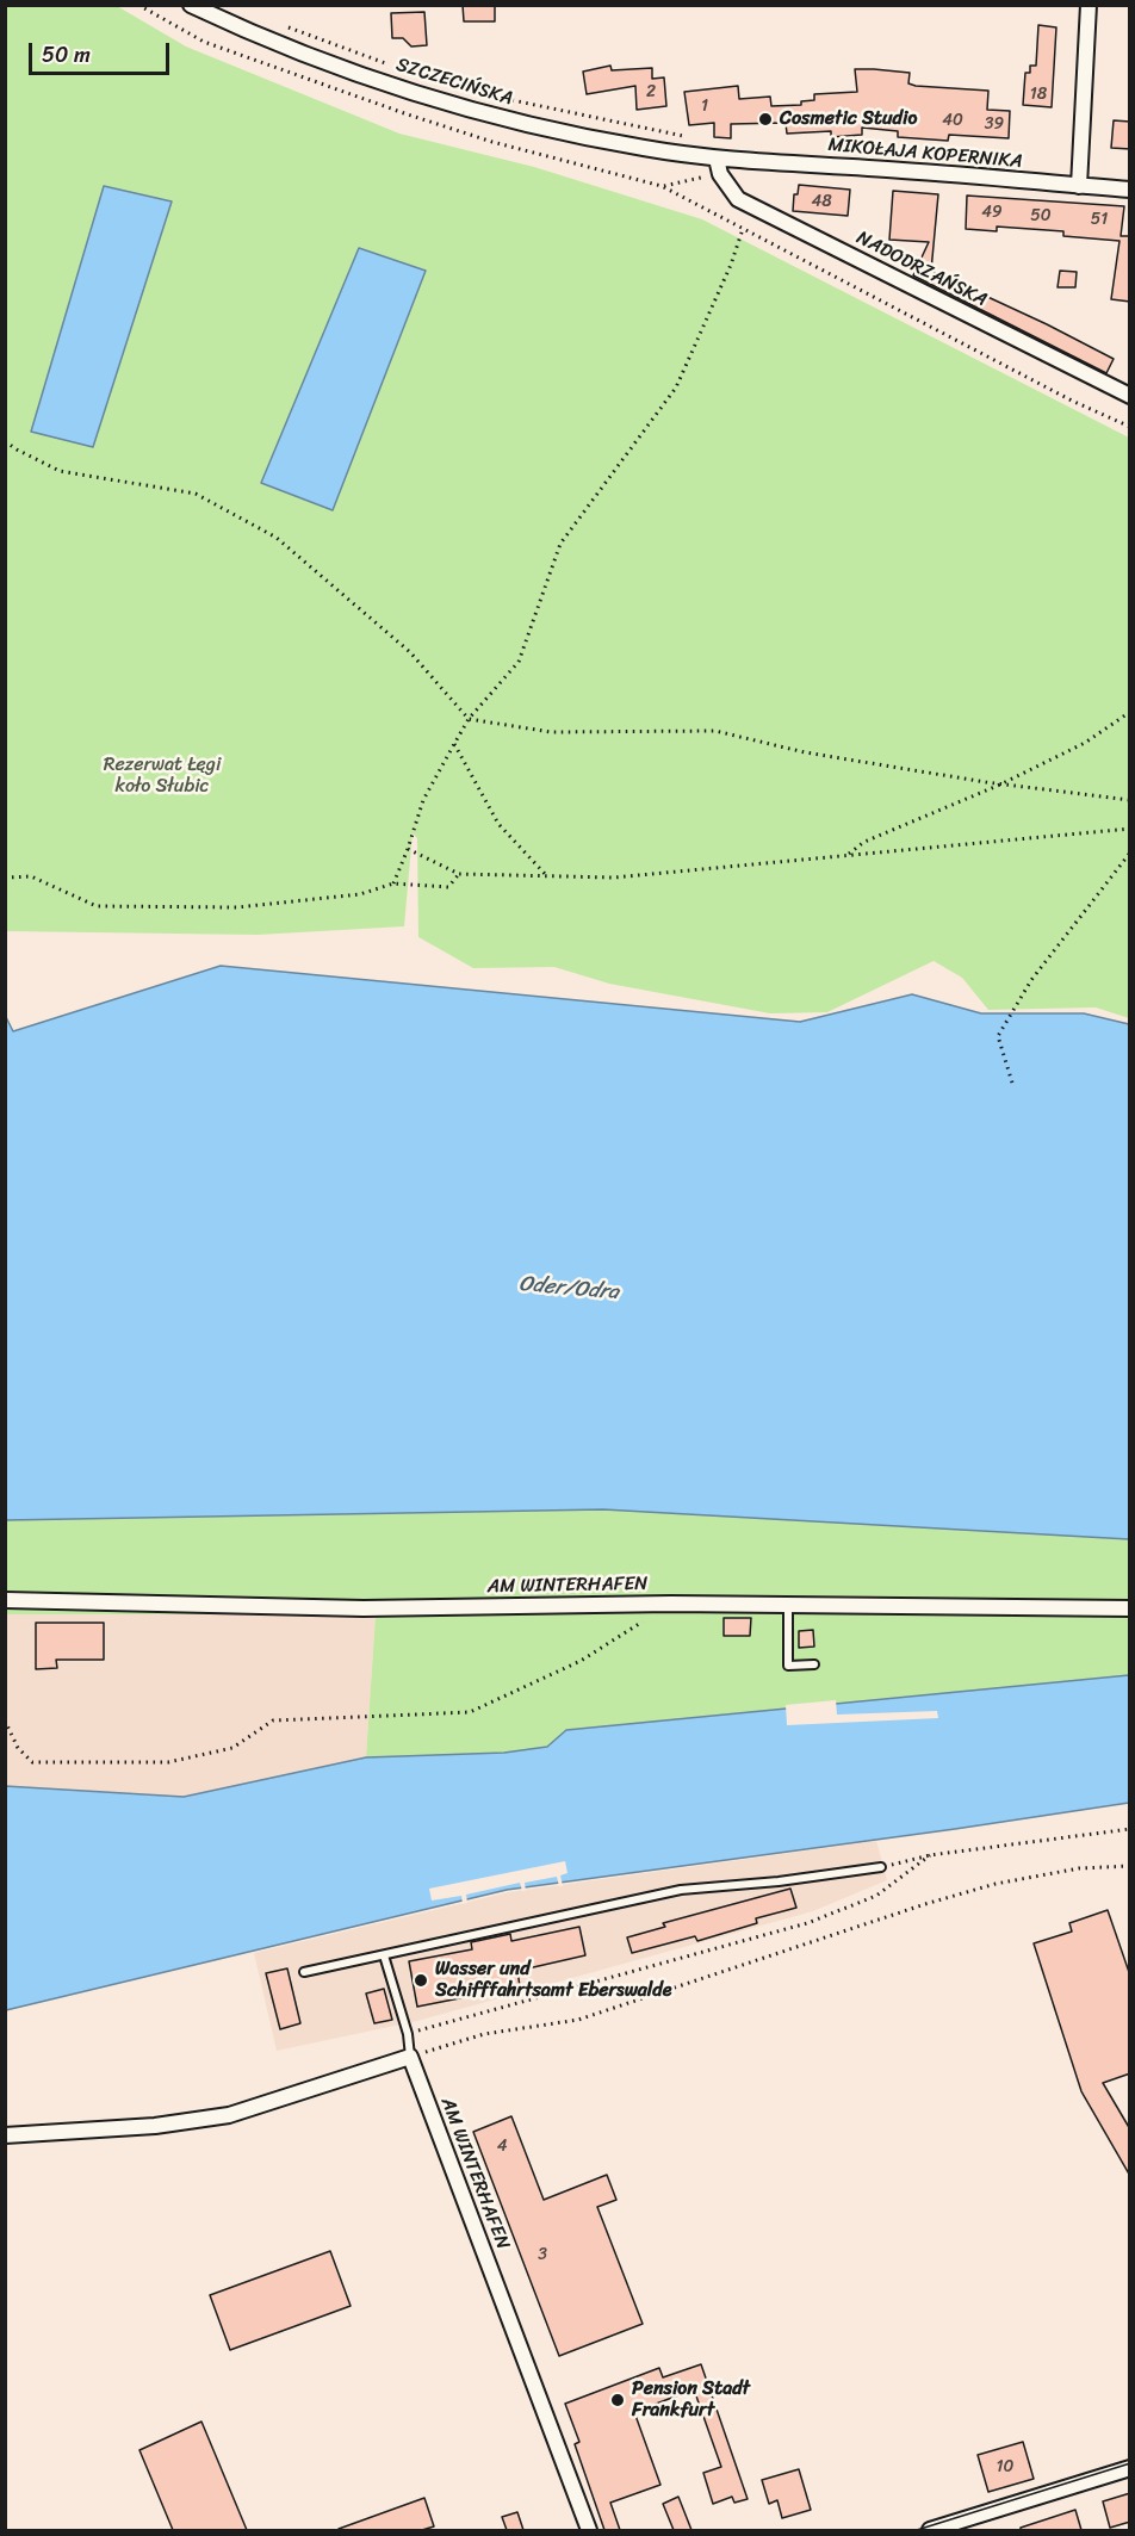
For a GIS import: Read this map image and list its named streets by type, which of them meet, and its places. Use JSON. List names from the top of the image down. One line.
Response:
{"streets":{"street":["SZCZECIŃSKA","MIKOŁAJA KOPERNIKA","NADODRZAŃSKA","AM WINTERHAFEN"]},"crossings":[["SZCZECIŃSKA","MIKOŁAJA KOPERNIKA"],["SZCZECIŃSKA","NADODRZAŃSKA"],["MIKOŁAJA KOPERNIKA","NADODRZAŃSKA"]],"water":["Oder/Odra"],"parks":["Rezerwat Łęgi koło Słubic"],"places":["Cosmetic Studio","Wasser und Schifffahrtsamt Eberswalde","Pension Stadt Frankfurt"],"house_numbers":["2","18","1","40","39","48","49","50","51","4","3","10"],"scale_bar":"50 m"}
